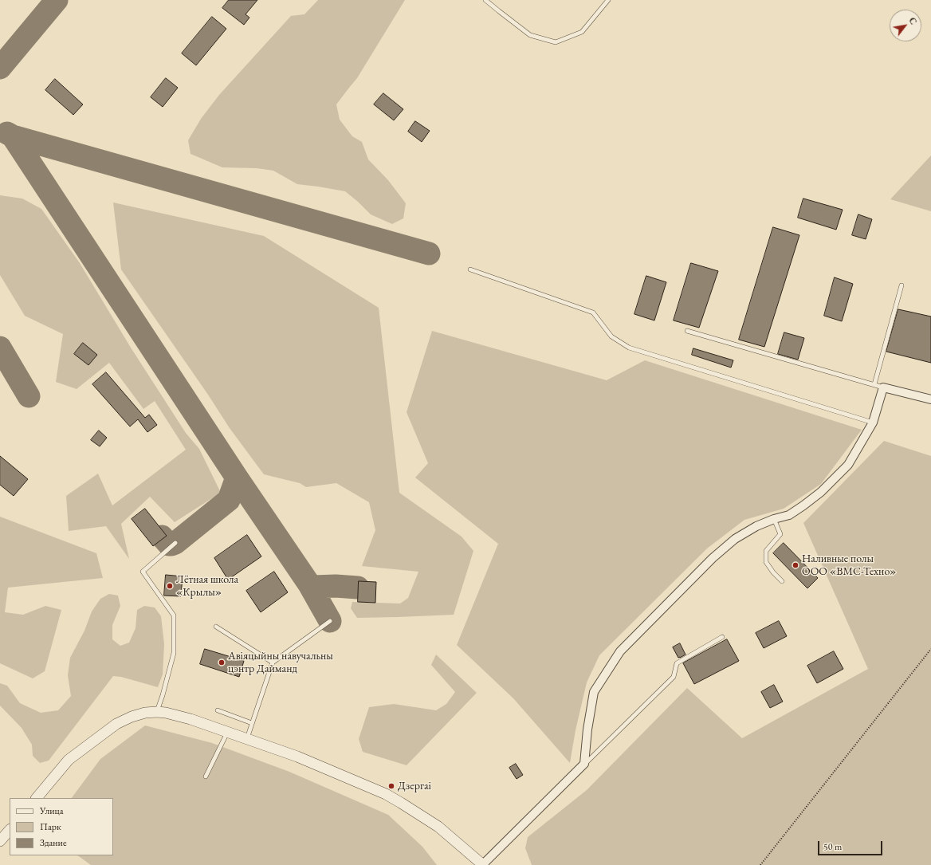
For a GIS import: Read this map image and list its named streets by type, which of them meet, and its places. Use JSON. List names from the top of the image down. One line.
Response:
{"places":["Наливные полы ООО «ВМС-Техно»","Лётная школа «Крылы»","Авіяцыйны навучальны цэнтр Дайманд","Дзергаі"],"legend":["Улица","Парк","Здание"],"scale_bar":"50 m","north":"top right"}
